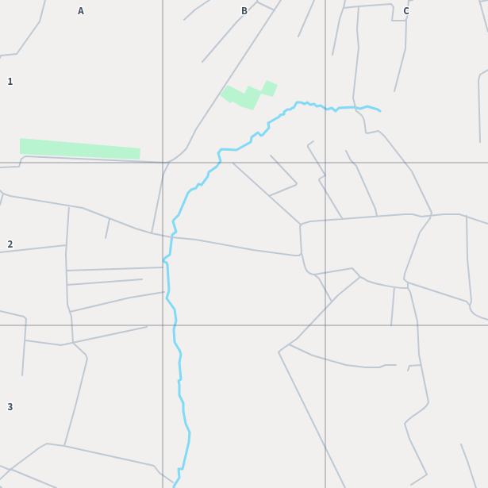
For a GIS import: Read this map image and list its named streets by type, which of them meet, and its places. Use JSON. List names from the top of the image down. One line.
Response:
{"grid":{"columns":["A","B","C"],"rows":["1","2","3"]}}
